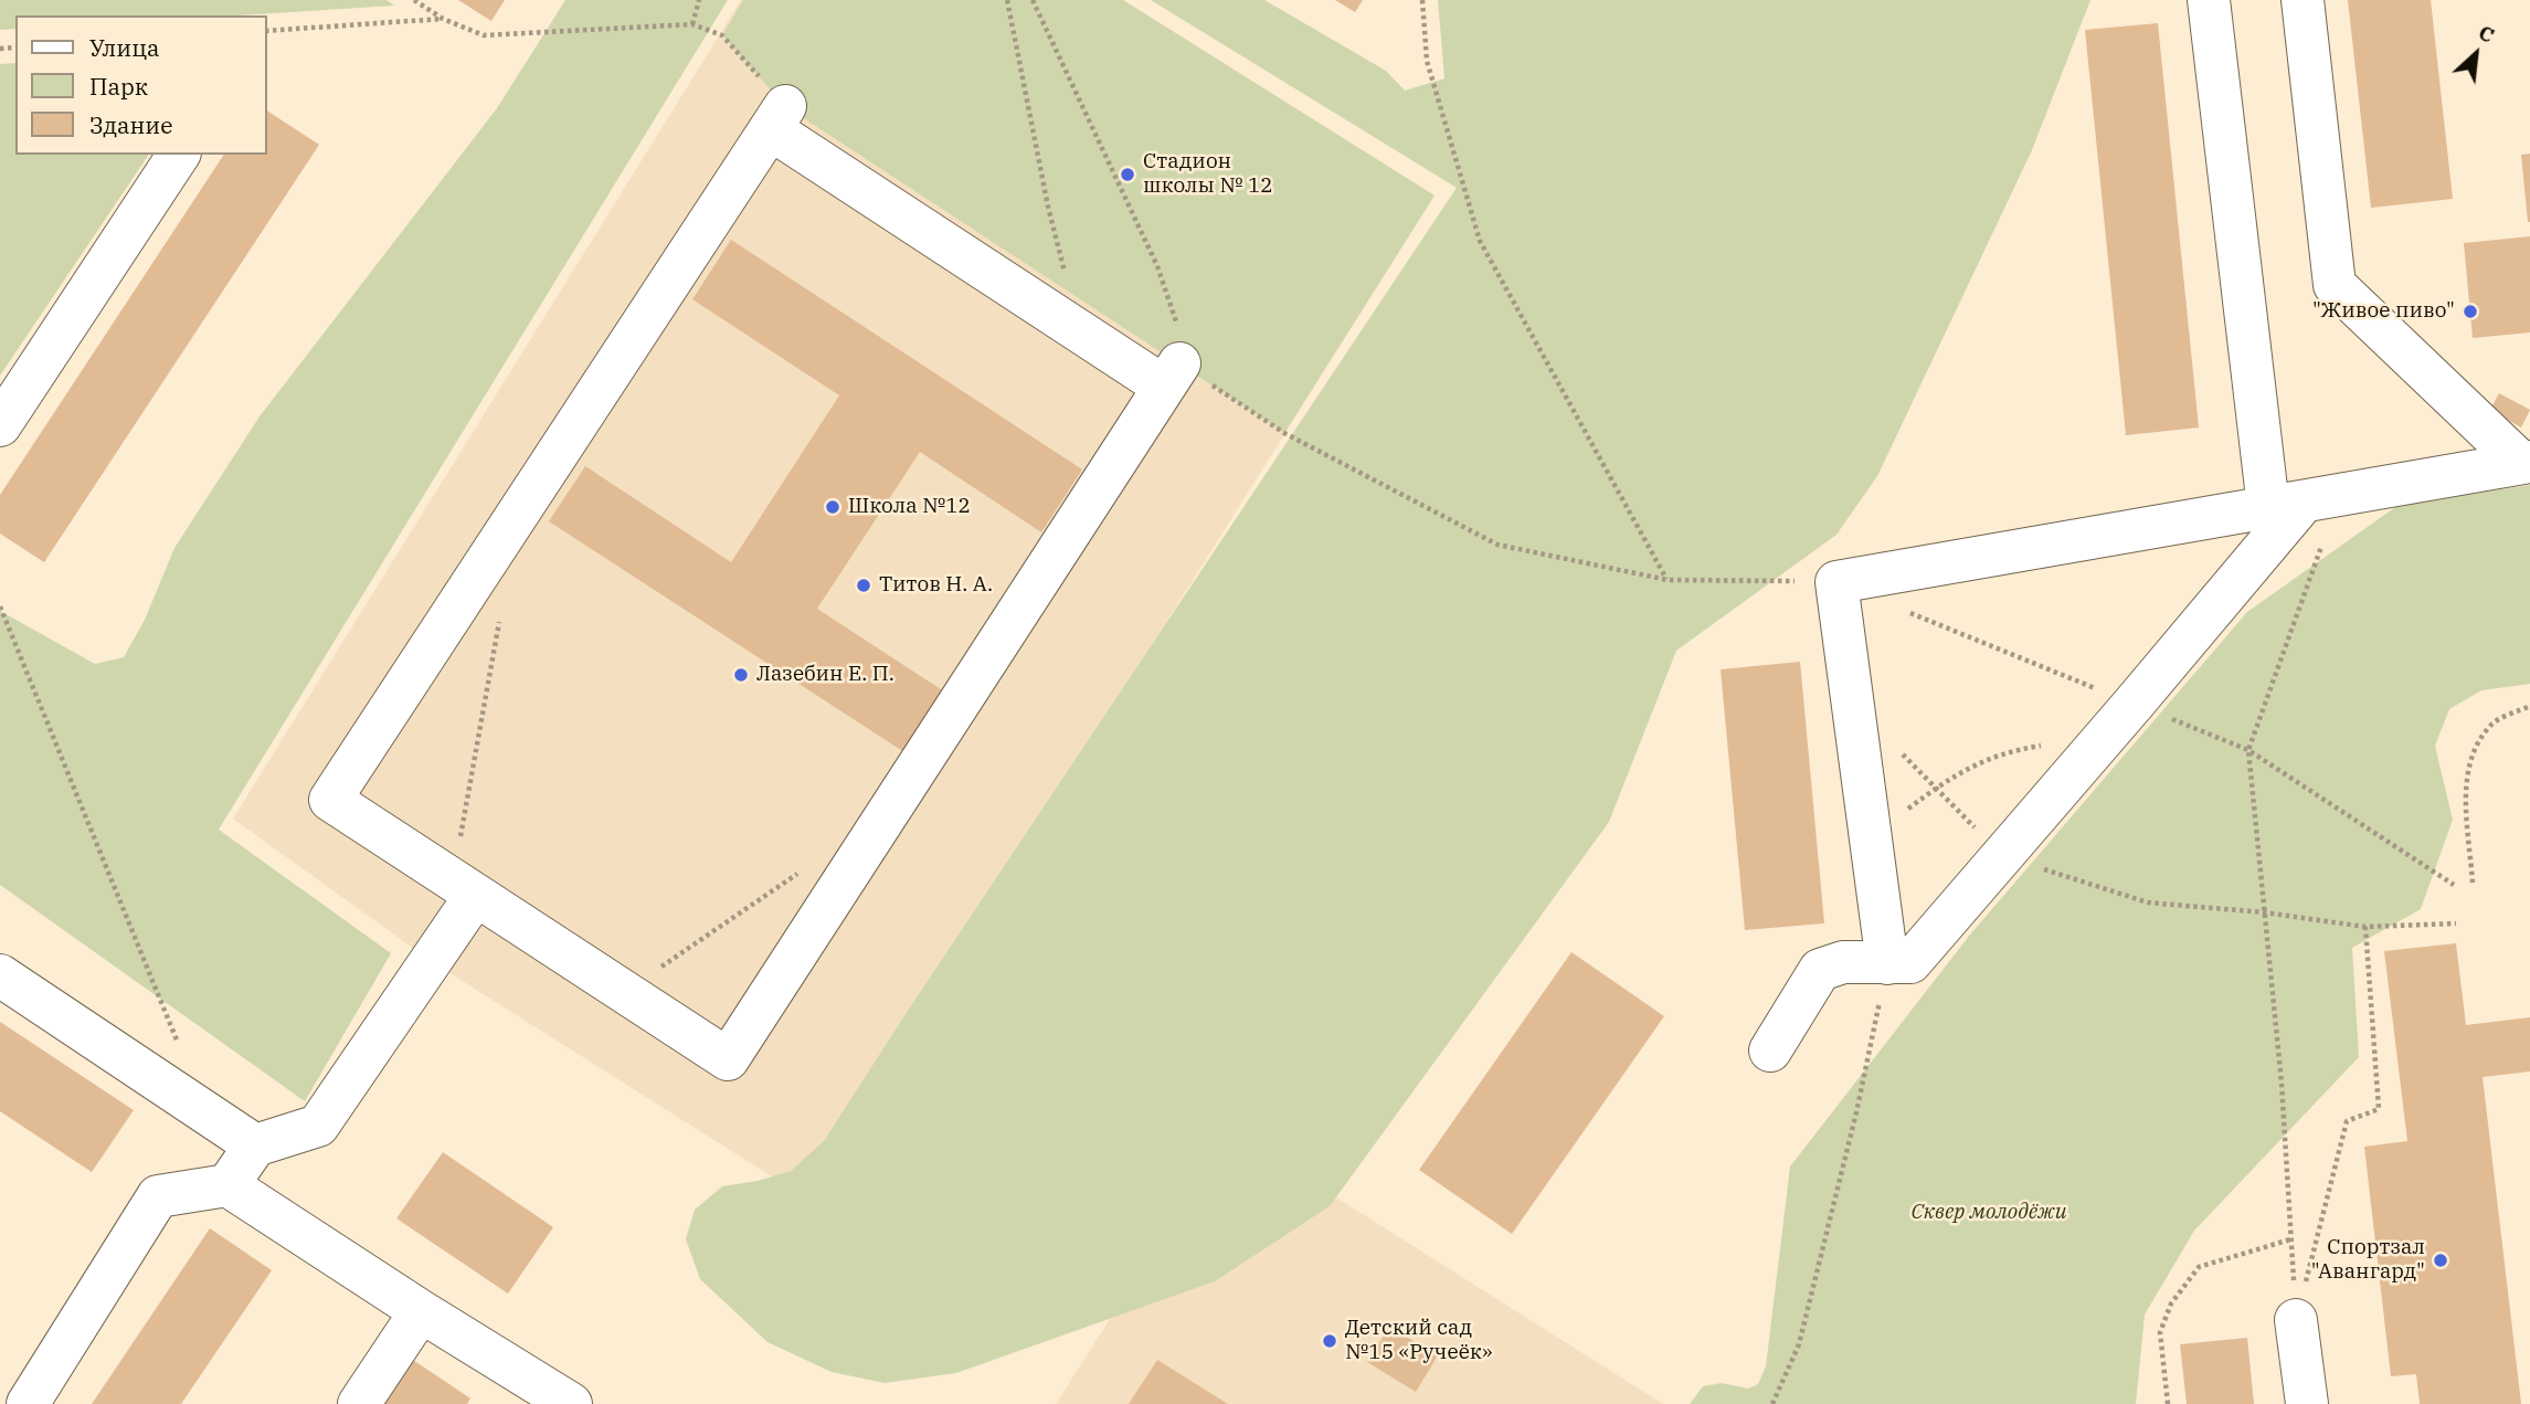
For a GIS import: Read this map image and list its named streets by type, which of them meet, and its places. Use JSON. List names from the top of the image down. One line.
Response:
{"parks":["Сквер молодёжи"],"places":["Стадион школы № 12","\"Живое пиво\"","Школа №12","Титов Н. А.","Лазебин Е. П.","Спортзал \"Авангард\"","Детский сад №15 «Ручеёк»"],"legend":["Улица","Парк","Здание"],"north":"top right"}
